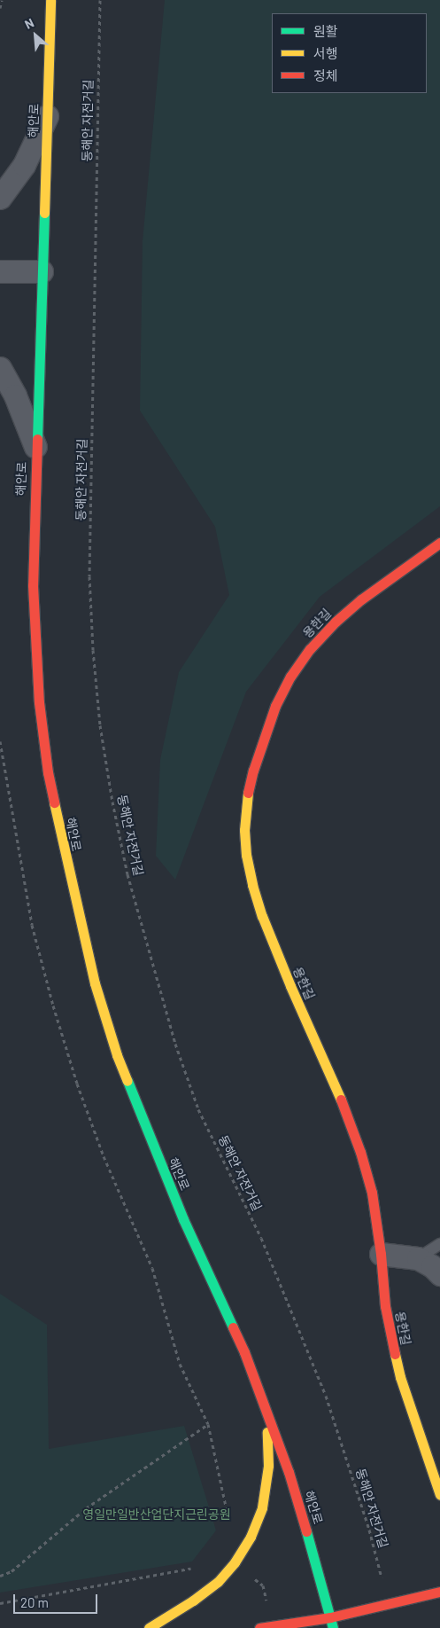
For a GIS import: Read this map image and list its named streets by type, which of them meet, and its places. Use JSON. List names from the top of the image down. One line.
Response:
{"streets":{"street":["해안로","용한길"],"path":["동해안 자전거길"]},"parks":["영일만일반산업단지근린공원"],"legend":["원활","서행","정체"],"scale_bar":"20 m","north":"top left"}
